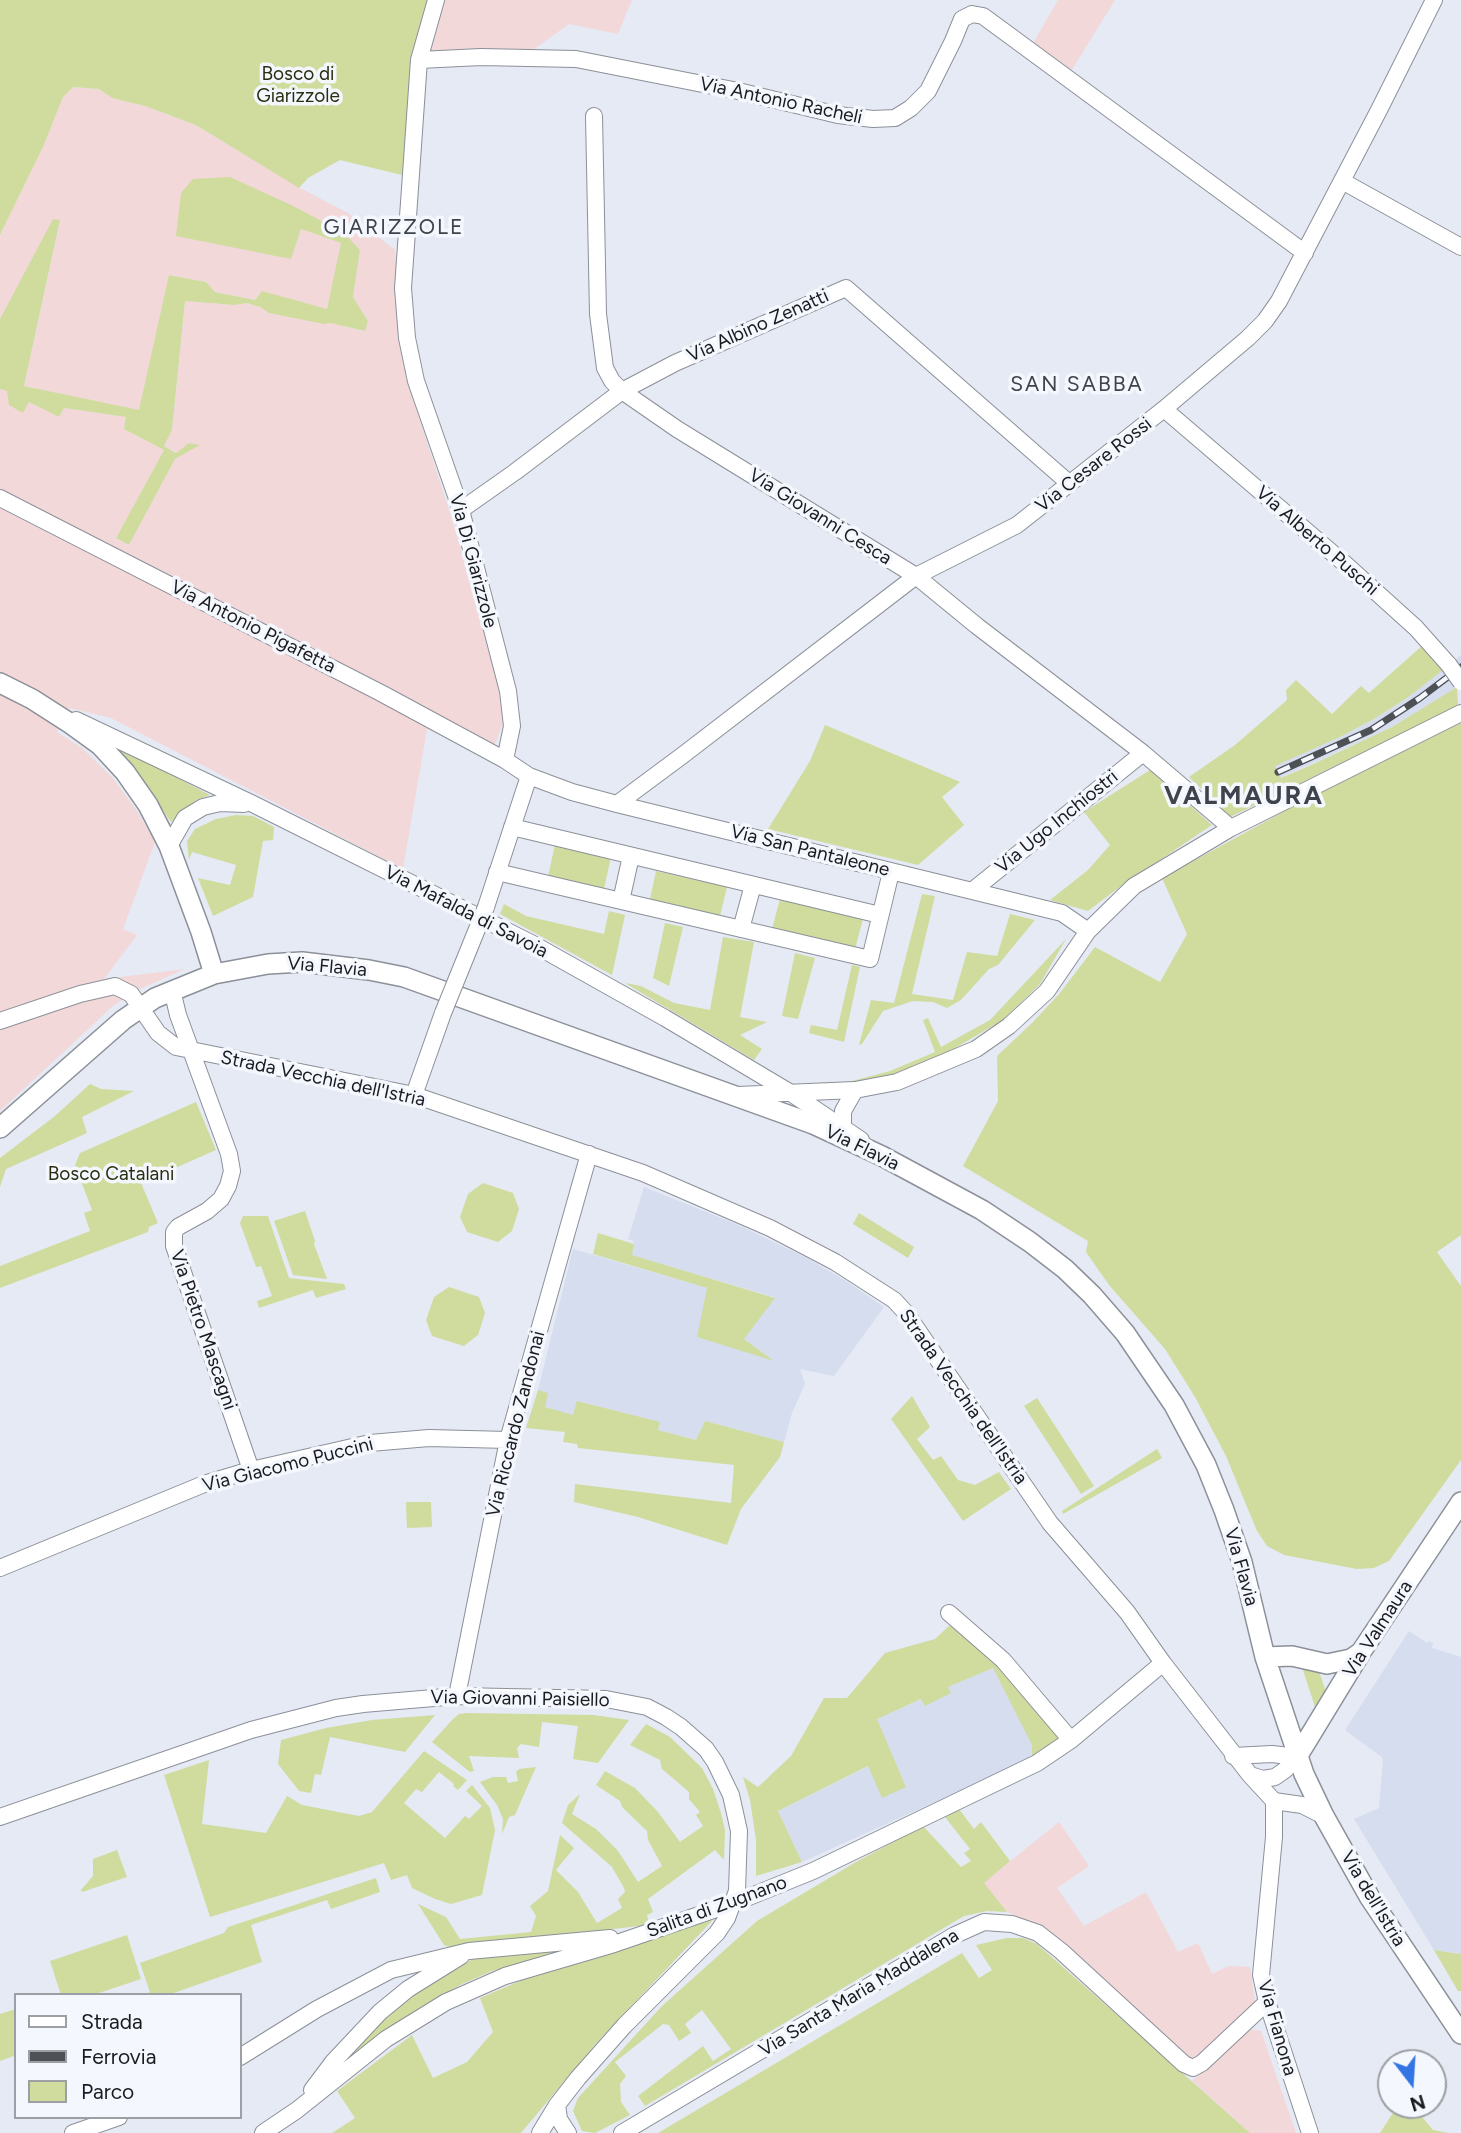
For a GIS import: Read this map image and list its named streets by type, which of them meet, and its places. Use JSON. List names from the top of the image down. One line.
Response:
{"streets":{"main road":["Via Flavia","Via Valmaura","Via dell'Istria"],"street":["Via Antonio Racheli","Via Albino Zenatti","Via Cesare Rossi","Via Giovanni Cesca","Via Alberto Puschi","Via Di Giarizzole","Via Antonio Pigafetta","Via Ugo Inchiostri","Via San Pantaleone","Via Mafalda di Savoia","Strada Vecchia dell'Istria","Via Pietro Mascagni","Via Riccardo Zandonai","Via Giacomo Puccini","Via Giovanni Paisiello","Salita di Zugnano","Via Santa Maria Maddalena","Via Fianona"]},"crossings":[["Via Antonio Racheli","Via Cesare Rossi"],["Via Antonio Racheli","Via Di Giarizzole"],["Via Albino Zenatti","Via Cesare Rossi"],["Via Albino Zenatti","Via Giovanni Cesca"],["Via Albino Zenatti","Via Di Giarizzole"],["Via Cesare Rossi","Via Giovanni Cesca"],["Via Cesare Rossi","Via Alberto Puschi"],["Via Cesare Rossi","Via San Pantaleone"],["Via Giovanni Cesca","Via Ugo Inchiostri"],["Via Di Giarizzole","Via Antonio Pigafetta"],["Via Ugo Inchiostri","Via San Pantaleone"],["Via Mafalda di Savoia","Via Flavia"],["Via Flavia","Strada Vecchia dell'Istria"],["Via Flavia","Via Pietro Mascagni"],["Via Flavia","Via Valmaura"],["Via Flavia","Via dell'Istria"],["Strada Vecchia dell'Istria","Via Pietro Mascagni"],["Strada Vecchia dell'Istria","Via Riccardo Zandonai"],["Strada Vecchia dell'Istria","Salita di Zugnano"],["Strada Vecchia dell'Istria","Via Fianona"],["Via Pietro Mascagni","Via Giacomo Puccini"],["Via Riccardo Zandonai","Via Giacomo Puccini"],["Via Riccardo Zandonai","Via Giovanni Paisiello"],["Via Valmaura","Via dell'Istria"],["Via Giovanni Paisiello","Salita di Zugnano"],["Via Santa Maria Maddalena","Via Fianona"]],"districts":["GIARIZZOLE","SAN SABBA","VALMAURA"],"parks":["Bosco di Giarizzole","Bosco Catalani"],"legend":["Strada","Ferrovia","Parco"],"north":"bottom"}
